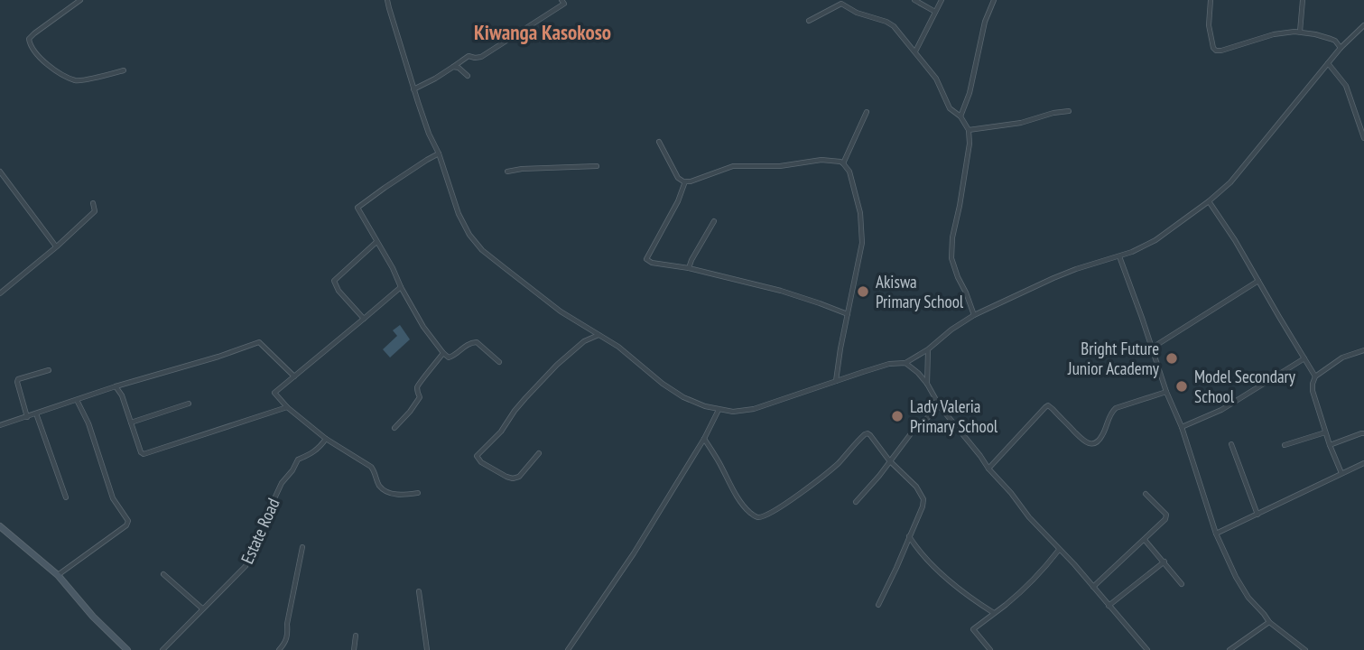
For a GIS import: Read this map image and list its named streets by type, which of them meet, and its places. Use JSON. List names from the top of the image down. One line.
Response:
{"streets":{"street":["Estate Road"]},"districts":["Kiwanga Kasokoso"],"places":["Akiswa Primary School","Bright Future Junior Academy","Model Secondary School","Lady Valeria Primary School"]}
